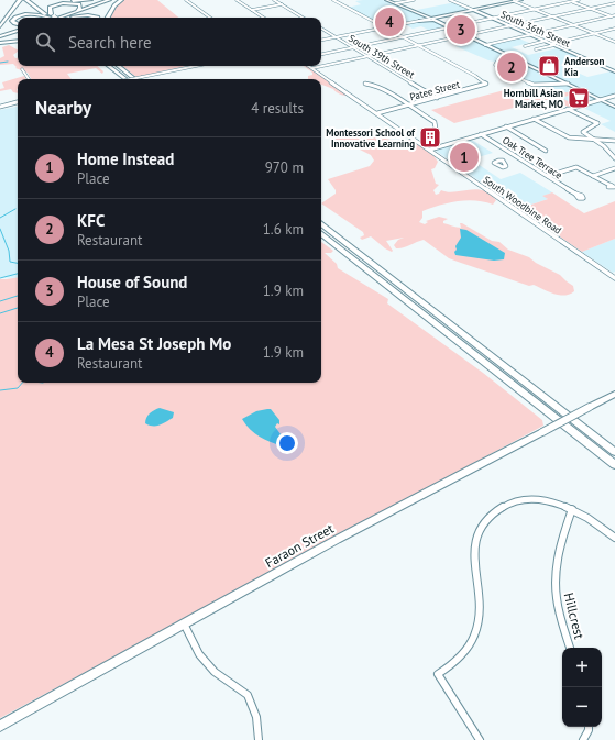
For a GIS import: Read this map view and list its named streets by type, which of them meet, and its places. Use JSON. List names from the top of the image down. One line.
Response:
{"streets":{"main road":["South 36th Street","Faraon Street"],"street":["South 39th Street","Patee Street","Oak Tree Terrace","South Woodbine Road","Hillcrest"]},"crossings":[["South 39th Street","Patee Street"],["Patee Street","South Woodbine Road"]],"places":{"shop":["Anderson Kia"],"supermarket":["Hornbill Asian Market, MO"],"building":["Montessori School of Innovative Learning"]},"page":{"pins":["4","3","2","1"],"search":"Search here","heading":["Nearby","4 results"],"list":[{"mark":"1","name":"Home Instead","note":"Place","value":"970 m"},{"mark":"2","name":"KFC","note":"Restaurant","value":"1.6 km"},{"mark":"3","name":"House of Sound","note":"Place","value":"1.9 km"},{"mark":"4","name":"La Mesa St Joseph Mo","note":"Restaurant","value":"1.9 km"}],"map_buttons":["+","−"]}}
